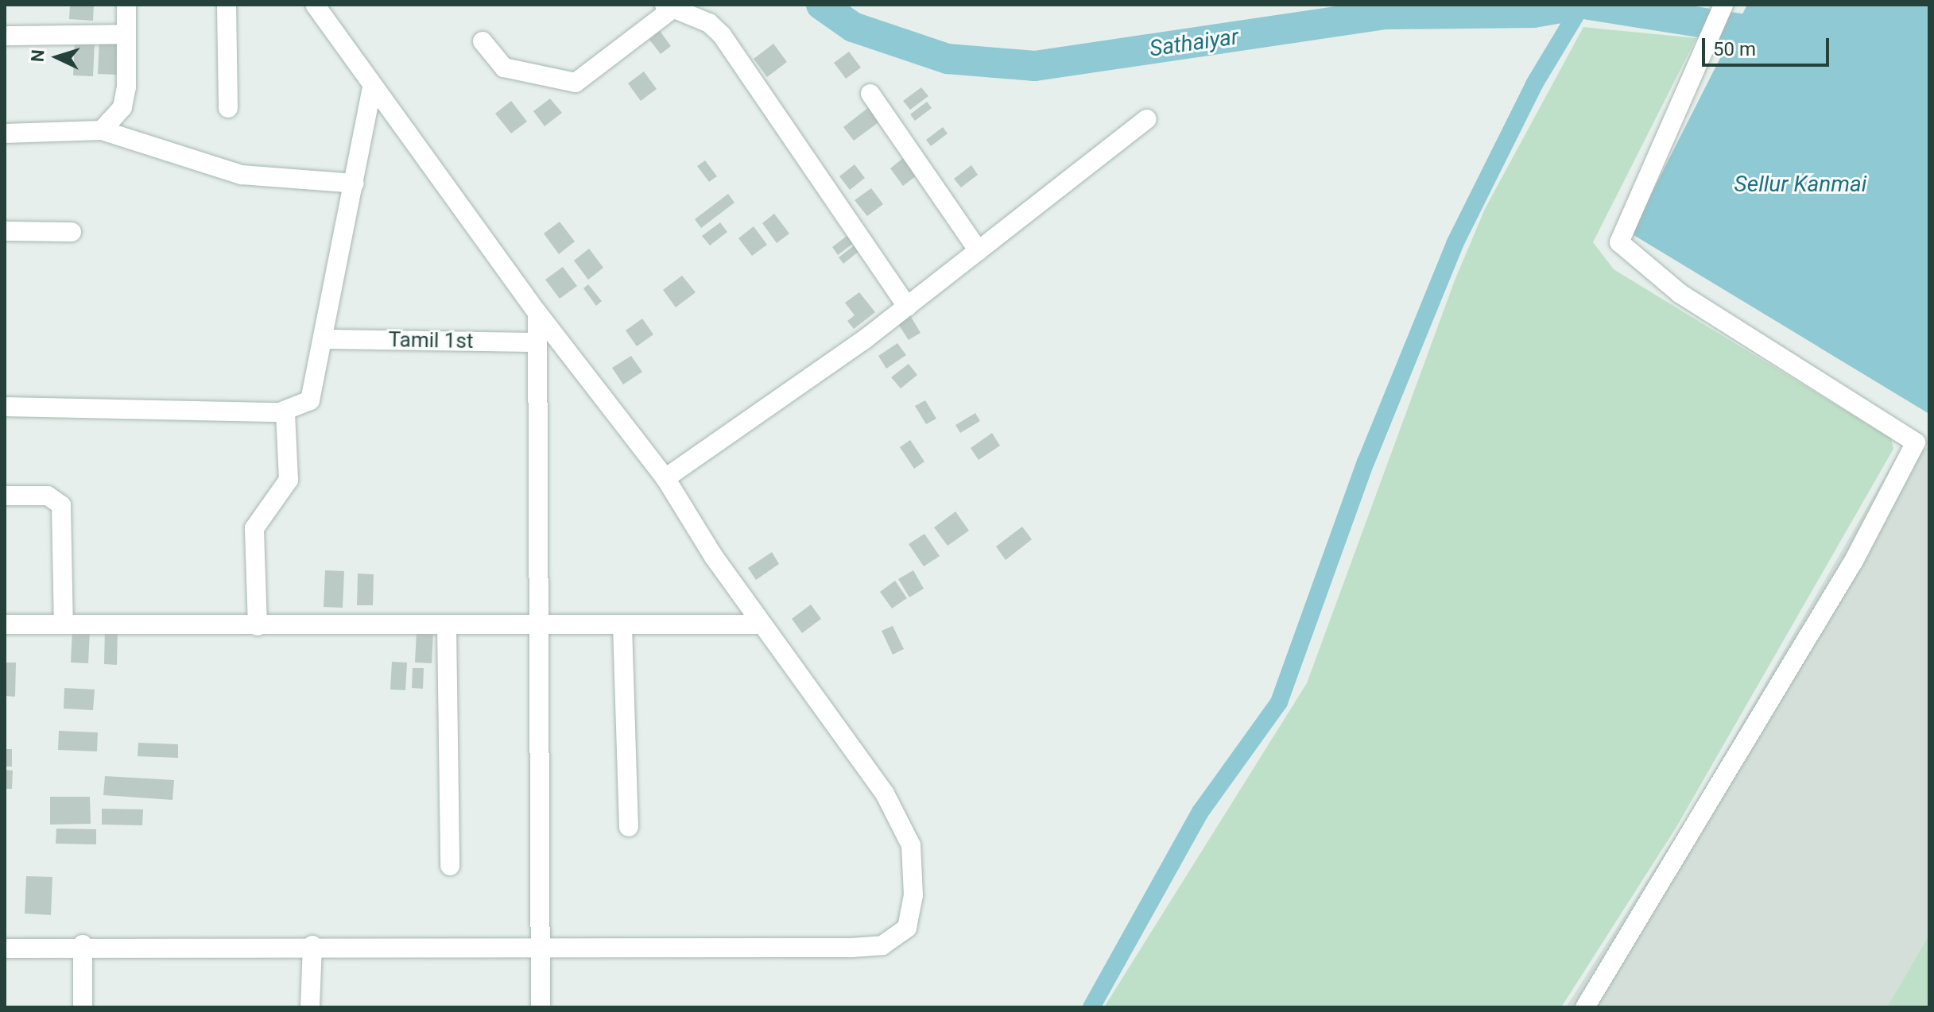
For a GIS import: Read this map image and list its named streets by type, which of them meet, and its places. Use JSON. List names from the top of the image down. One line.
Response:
{"streets":{"street":["Tamil 1st"]},"water":["Sathaiyar","Sellur Kanmai"],"scale_bar":"50 m","north":"left"}
